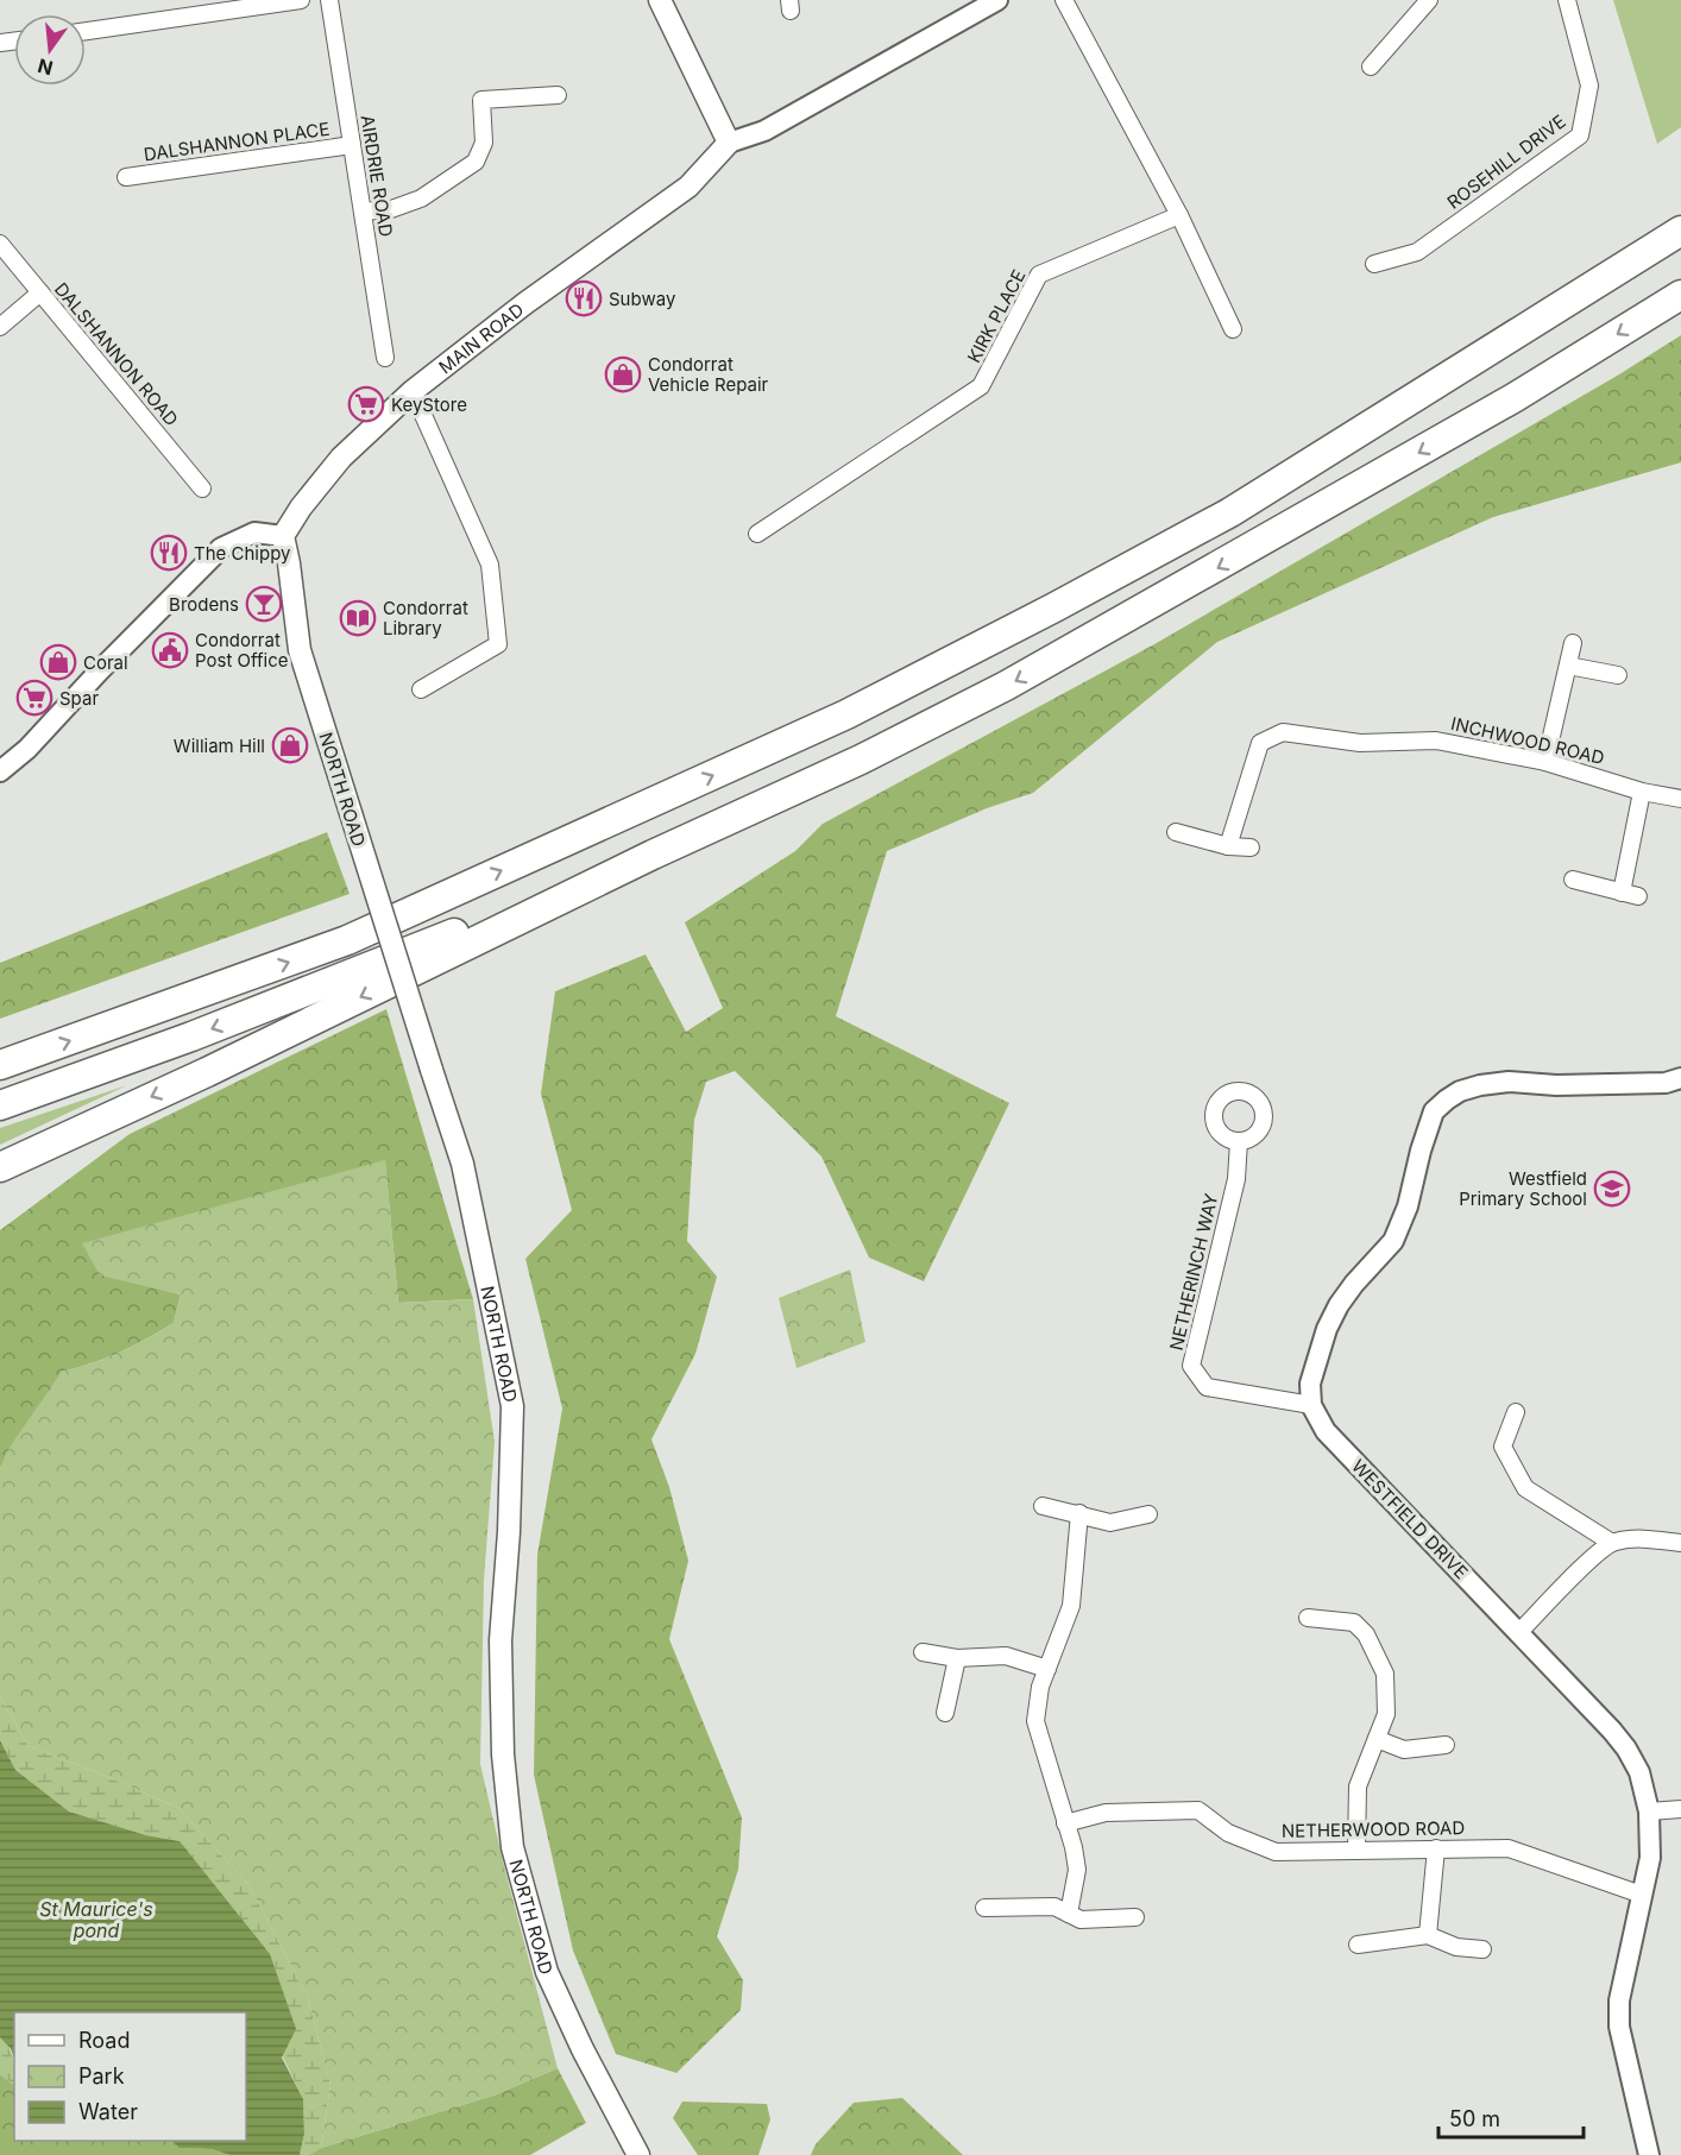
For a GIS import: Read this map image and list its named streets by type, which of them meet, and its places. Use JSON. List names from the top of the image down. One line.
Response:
{"streets":{"main road":["MAIN ROAD","NORTH ROAD"],"street":["DALSHANNON PLACE","ROSEHILL DRIVE","AIRDRIE ROAD","KIRK PLACE","DALSHANNON ROAD","INCHWOOD ROAD","NETHERINCH WAY","WESTFIELD DRIVE","NETHERWOOD ROAD"]},"crossings":[["DALSHANNON PLACE","AIRDRIE ROAD"],["MAIN ROAD","NORTH ROAD"],["NETHERINCH WAY","WESTFIELD DRIVE"],["WESTFIELD DRIVE","NETHERWOOD ROAD"]],"water":["St Maurice's pond"],"places":{"restaurant":["Subway","The Chippy"],"shop":["Condorrat Vehicle Repair","Coral","William Hill"],"supermarket":["KeyStore","Spar"],"bar":["Brodens"],"library":["Condorrat Library"],"public building":["Condorrat Post Office"],"school or university":["Westfield Primary School"]},"legend":["Road","Park","Water"],"scale_bar":"50 m","north":"bottom"}
